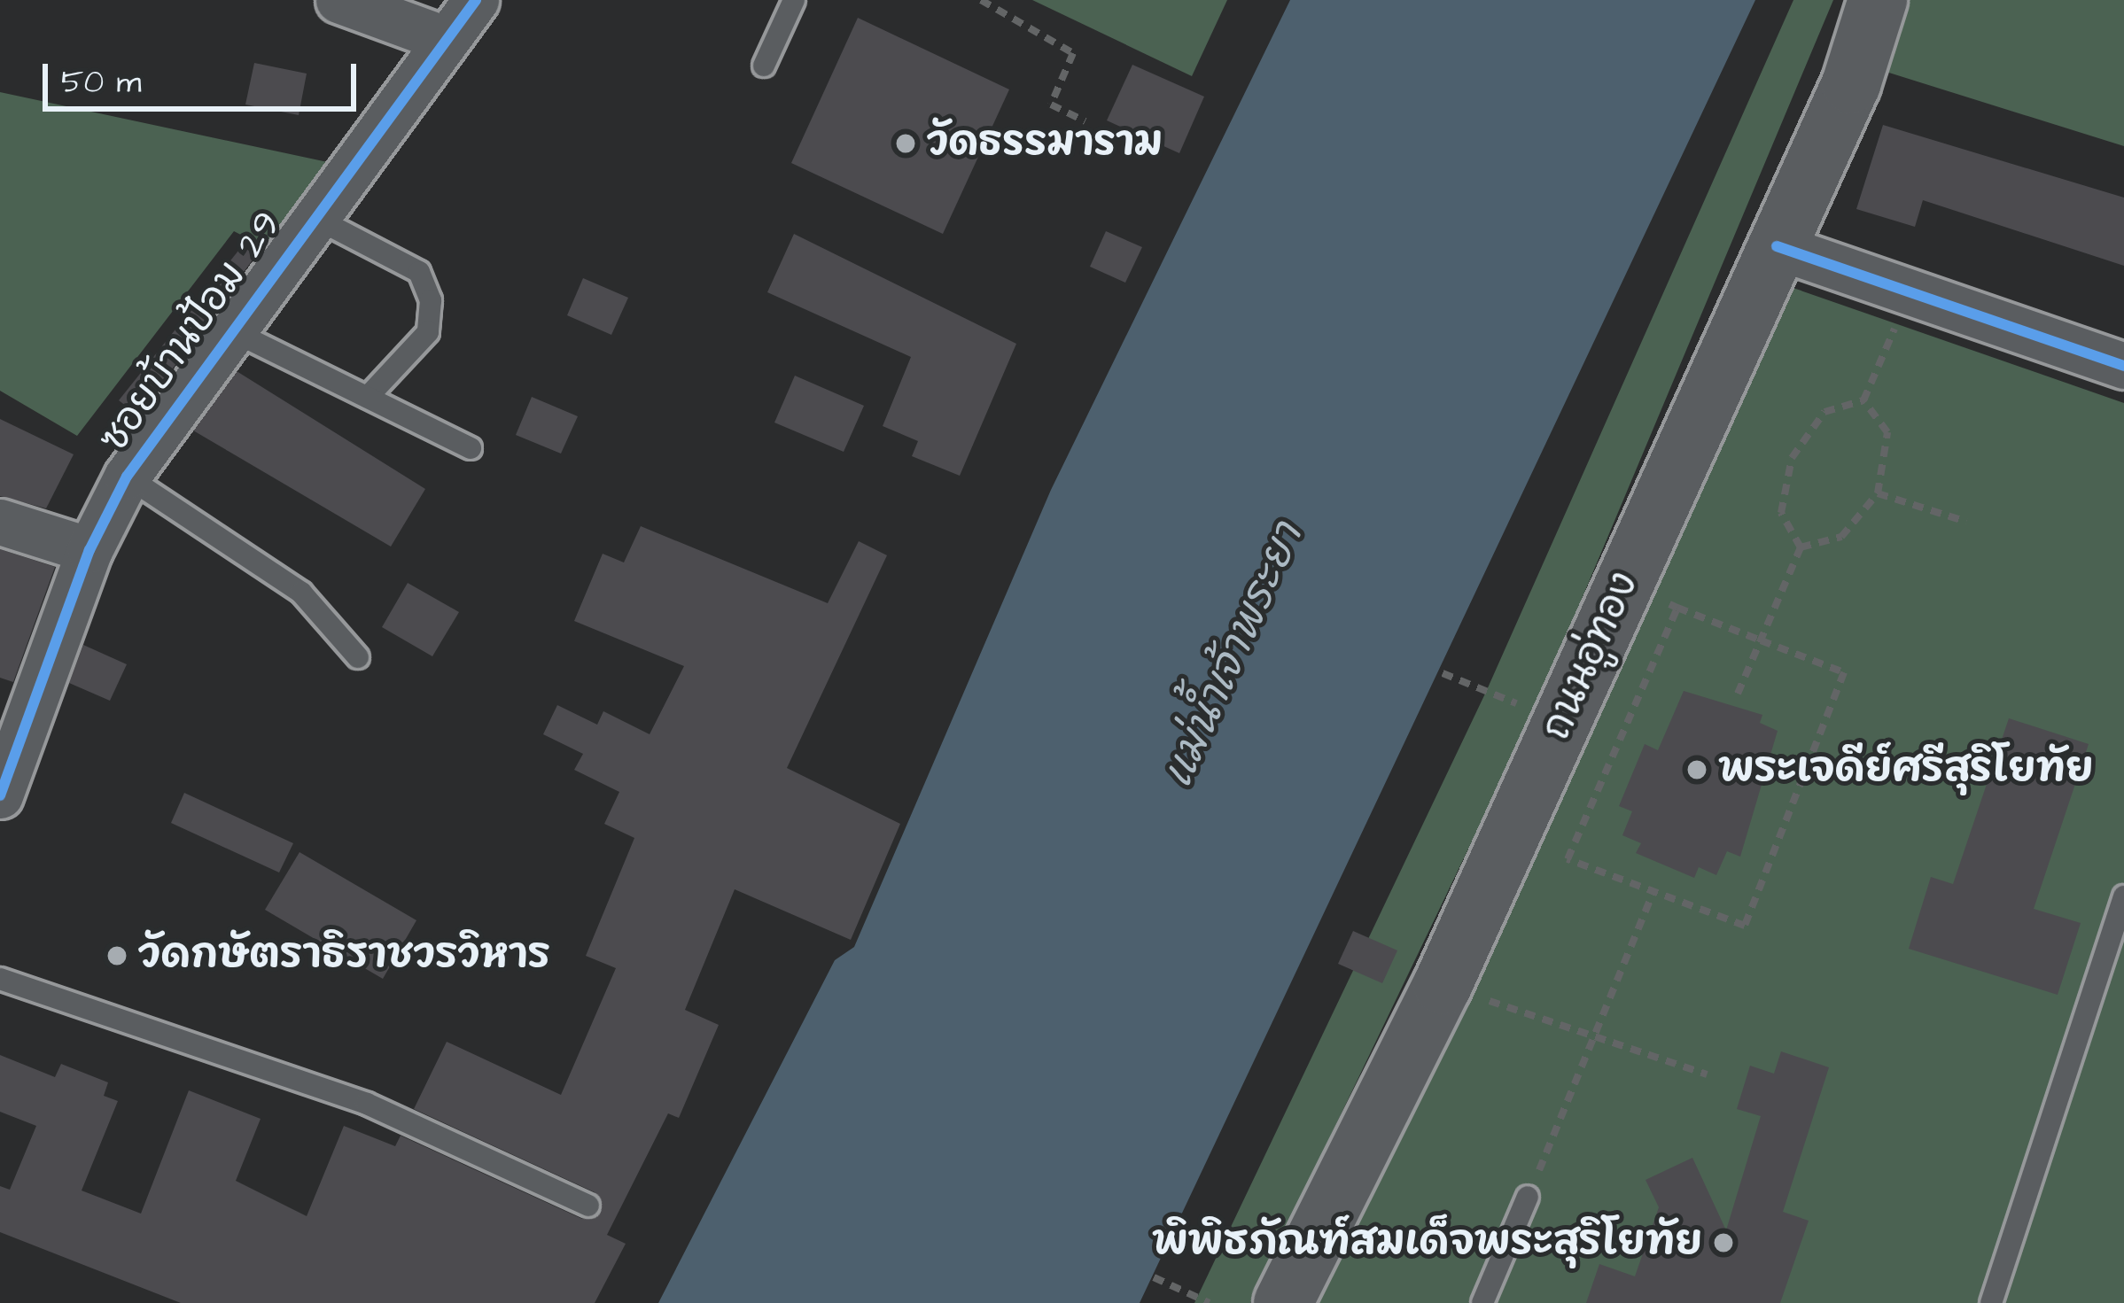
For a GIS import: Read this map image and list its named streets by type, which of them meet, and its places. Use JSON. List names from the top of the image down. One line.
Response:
{"streets":{"main road":["ถนนอู่ทอง"],"street":["ซอยบ้านป้อม 29"]},"water":["แม่น้ำเจ้าพระยา"],"places":["วัดธรรมาราม","พระเจดีย์ศรีสุริโยทัย","วัดกษัตราธิราชวรวิหาร","พิพิธภัณฑ์สมเด็จพระสุริโยทัย"],"scale_bar":"50 m"}
